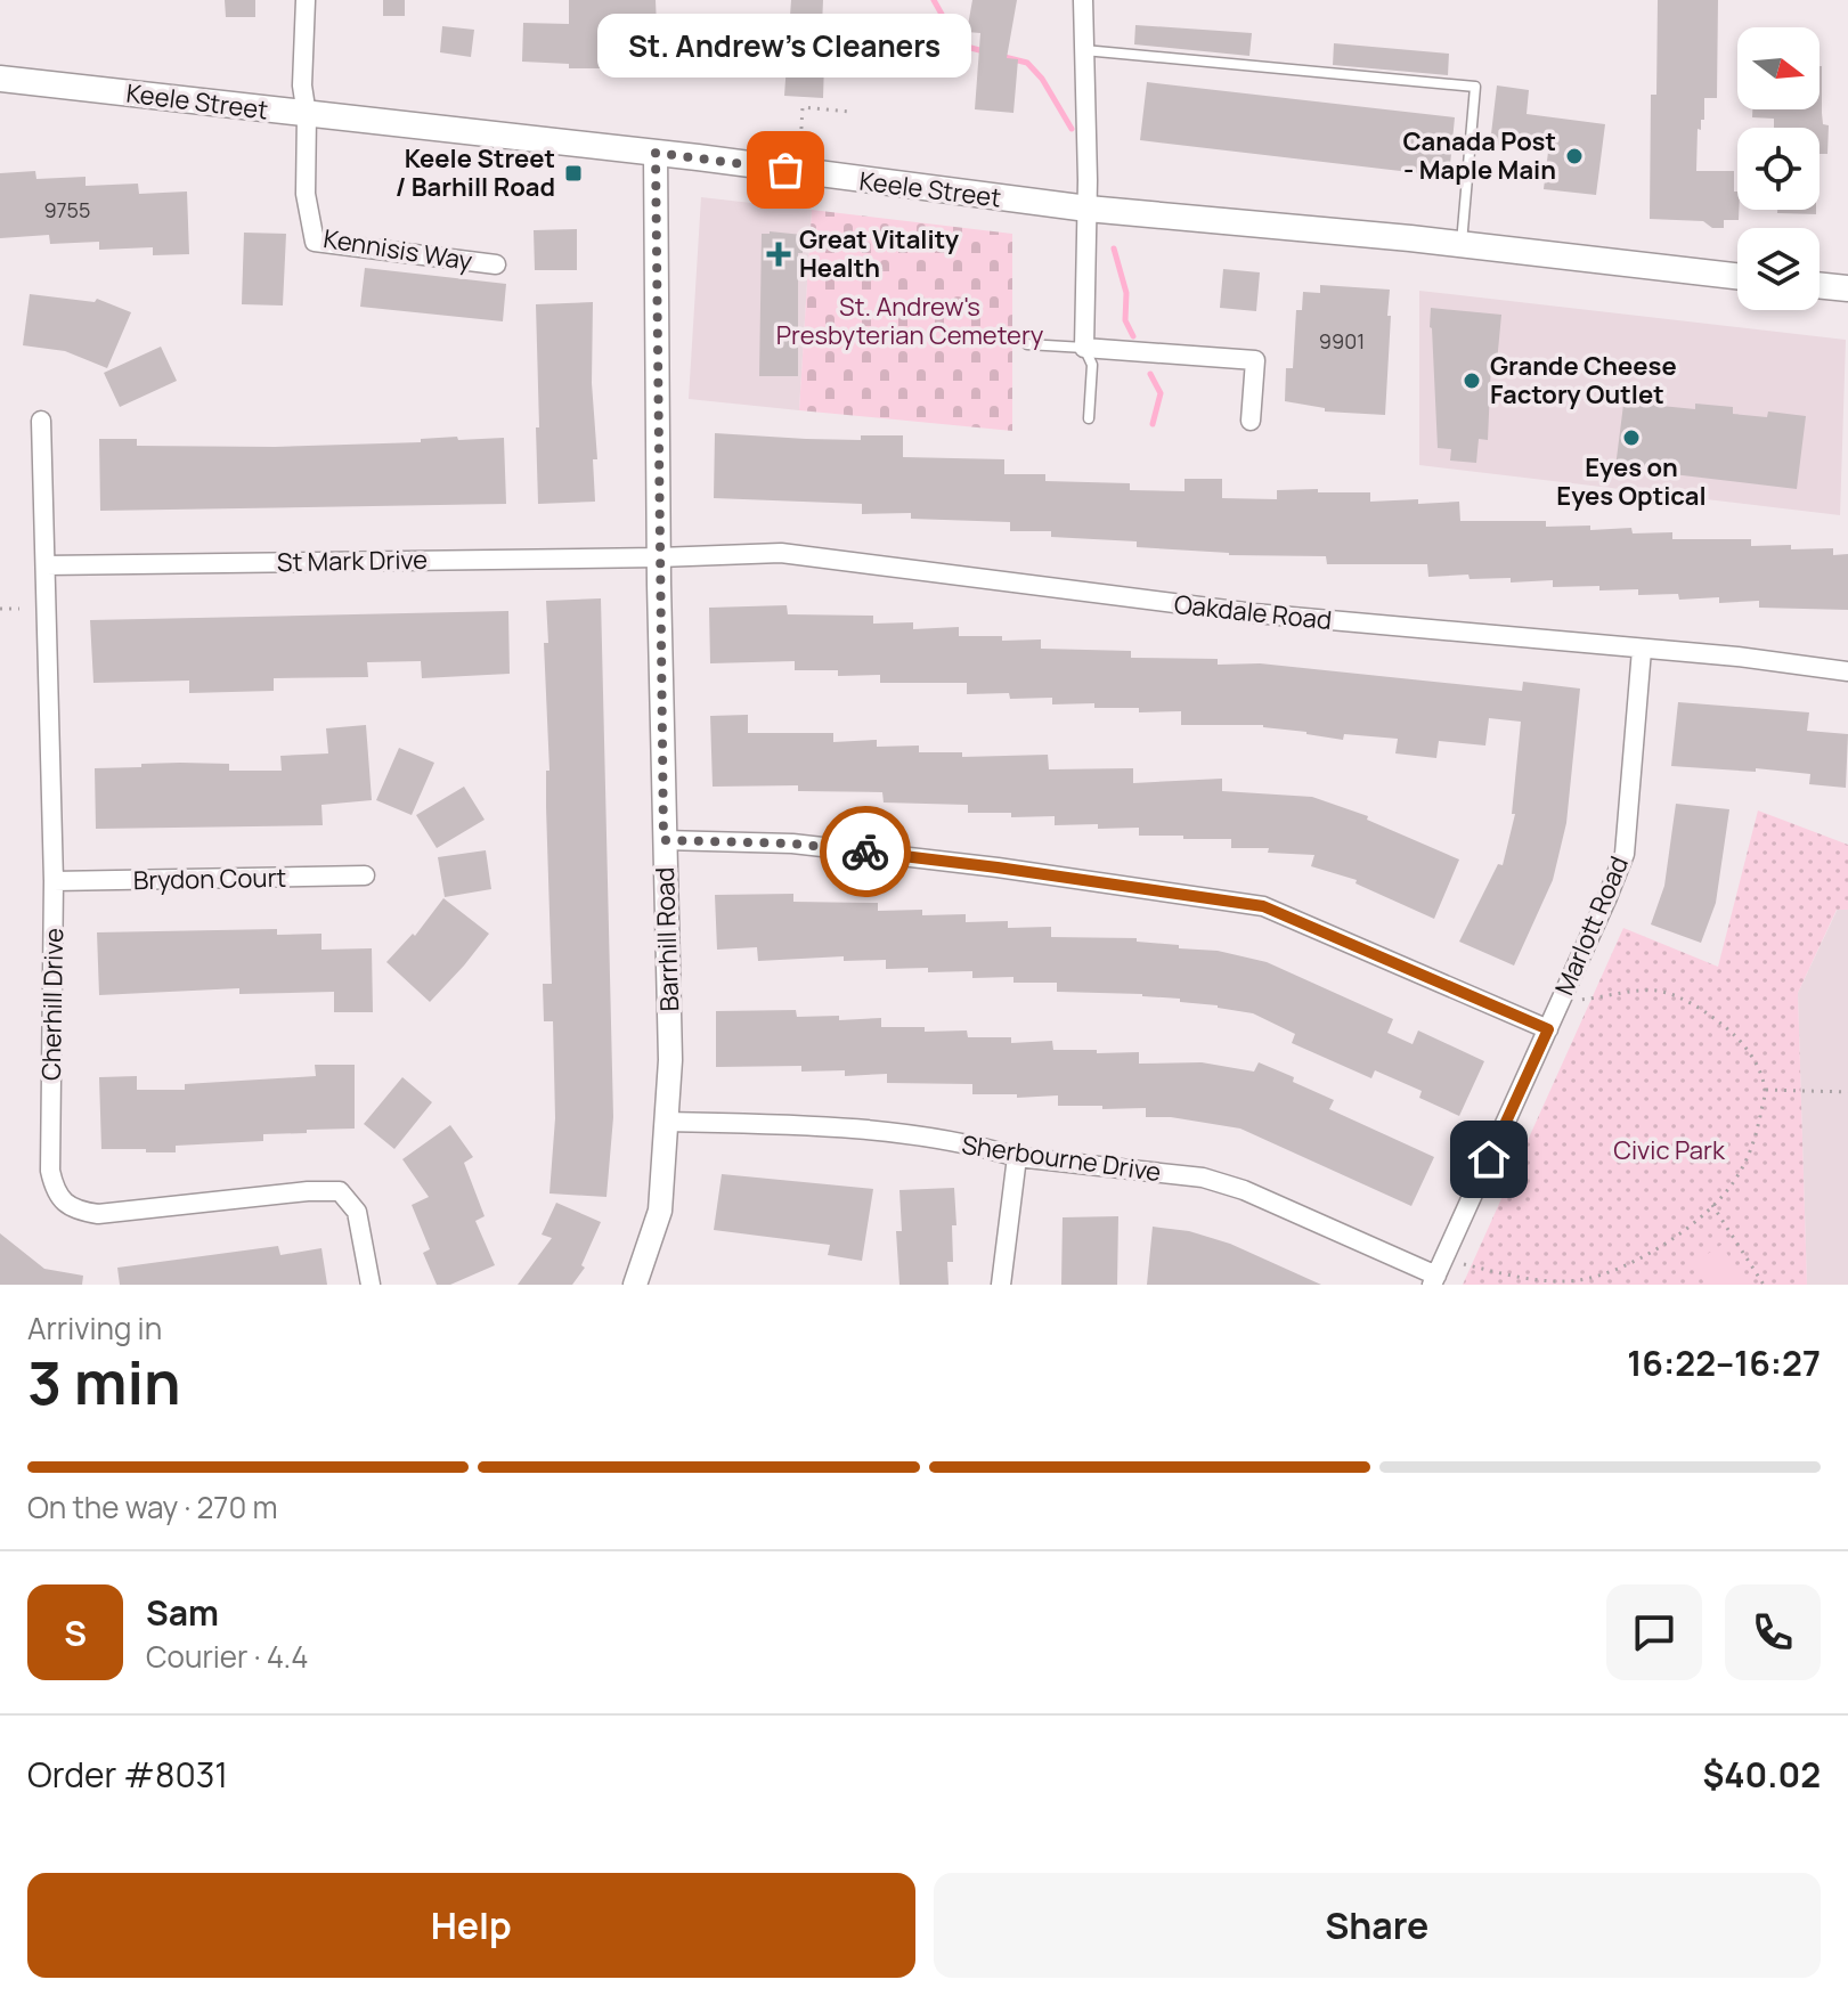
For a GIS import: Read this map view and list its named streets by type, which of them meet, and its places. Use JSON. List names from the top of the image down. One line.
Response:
{"streets":{"main road":["Keele Street"],"street":["Kennisis Way","St Mark Drive","Oakdale Road","Brydon Court","Marlott Road","Barrhill Road","Cherhill Drive","Sherbourne Drive"]},"crossings":[["Keele Street","Kennisis Way"],["Keele Street","Barrhill Road"],["St Mark Drive","Oakdale Road"],["St Mark Drive","Barrhill Road"],["St Mark Drive","Cherhill Drive"],["Oakdale Road","Marlott Road"],["Oakdale Road","Barrhill Road"],["Brydon Court","Cherhill Drive"],["Marlott Road","Sherbourne Drive"],["Barrhill Road","Sherbourne Drive"]],"parks":["St. Andrew's Presbyterian Cemetery","Civic Park"],"places":{"other":["Canada Post - Maple Main","St. Andrew's Cleaners","Grande Cheese Factory Outlet","Eyes on Eyes Optical"],"transit":["Keele Street / Barhill Road"],"health":["Great Vitality Health"]},"house_numbers":["9755","9901"],"north":"right","page":{"bubble":"St. Andrew's Cleaners","heading":["3 min","Arriving in","16:22–16:27"],"panel":["Sam","Courier · 4.4","Order #8031","$40.02"],"bar":"On the way · 270 m","round":"S","buttons":["Help","Share"]}}
